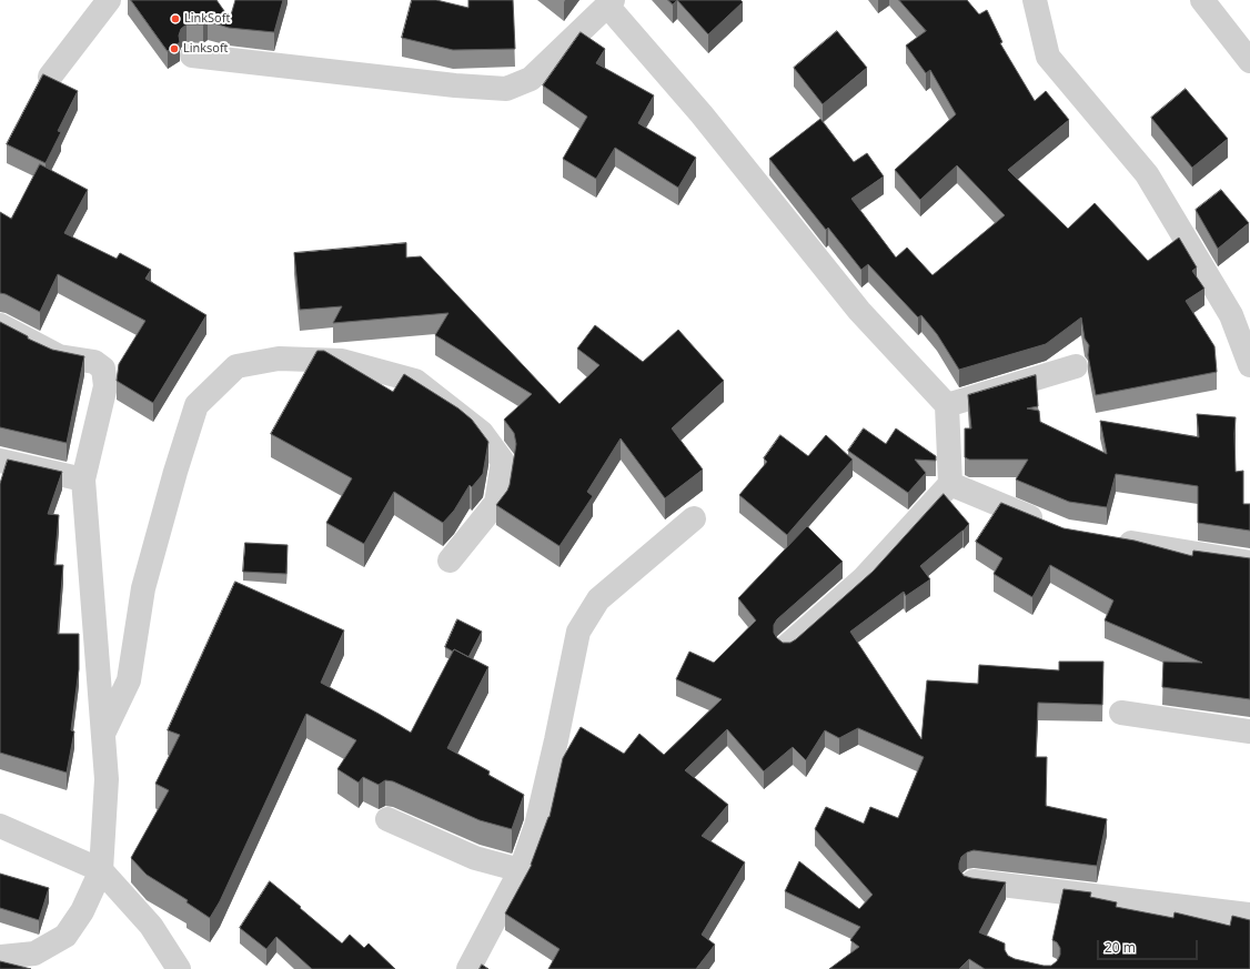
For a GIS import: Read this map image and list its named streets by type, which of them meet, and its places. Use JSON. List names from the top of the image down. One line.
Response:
{"places":["LinkSoft","Linksoft"],"scale_bar":"20 m"}
